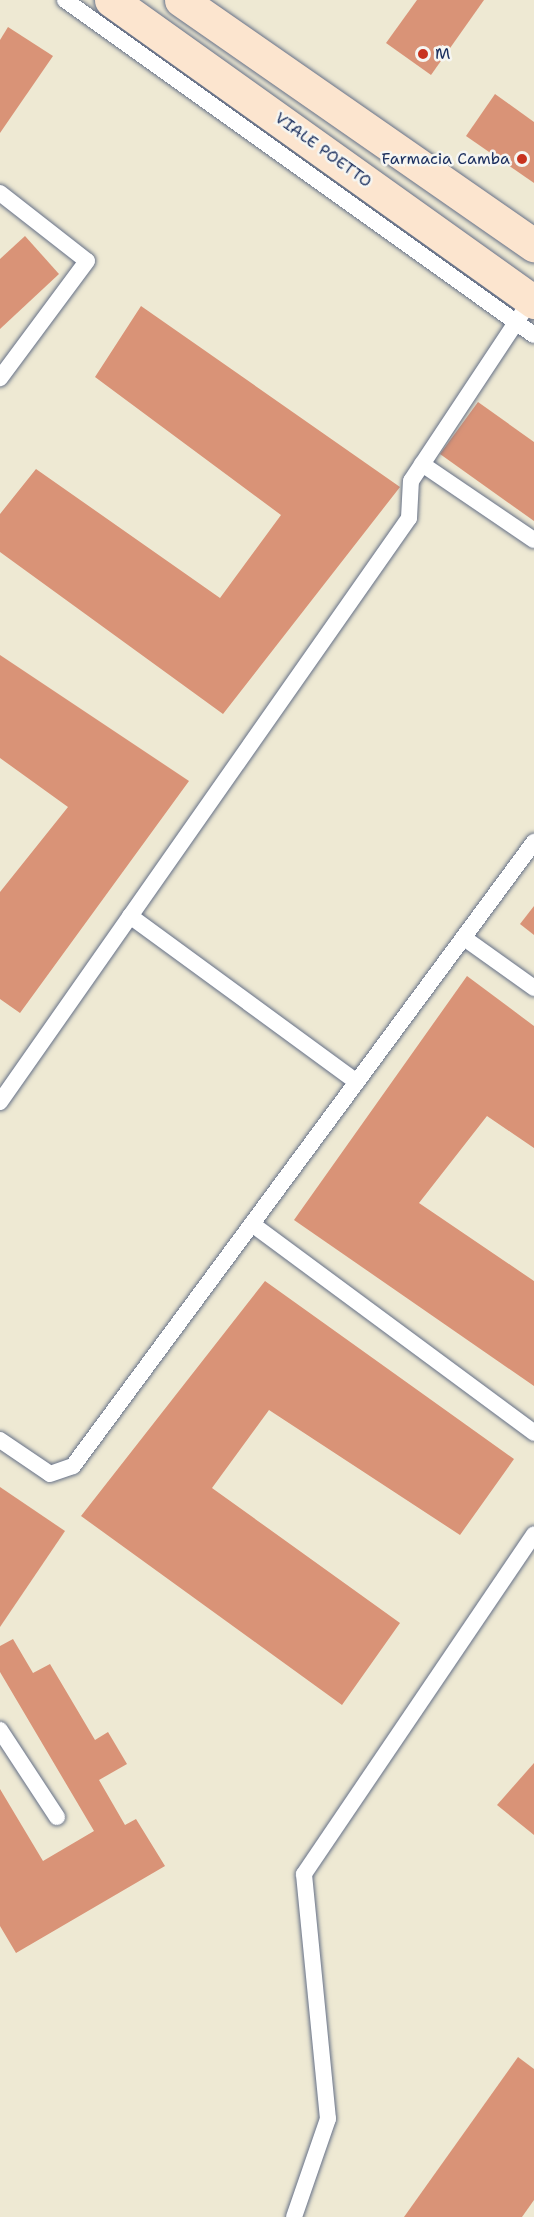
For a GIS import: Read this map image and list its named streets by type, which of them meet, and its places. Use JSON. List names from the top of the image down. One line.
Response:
{"streets":{"main road":["VIALE POETTO"]},"places":["M","Farmacia Camba"]}
